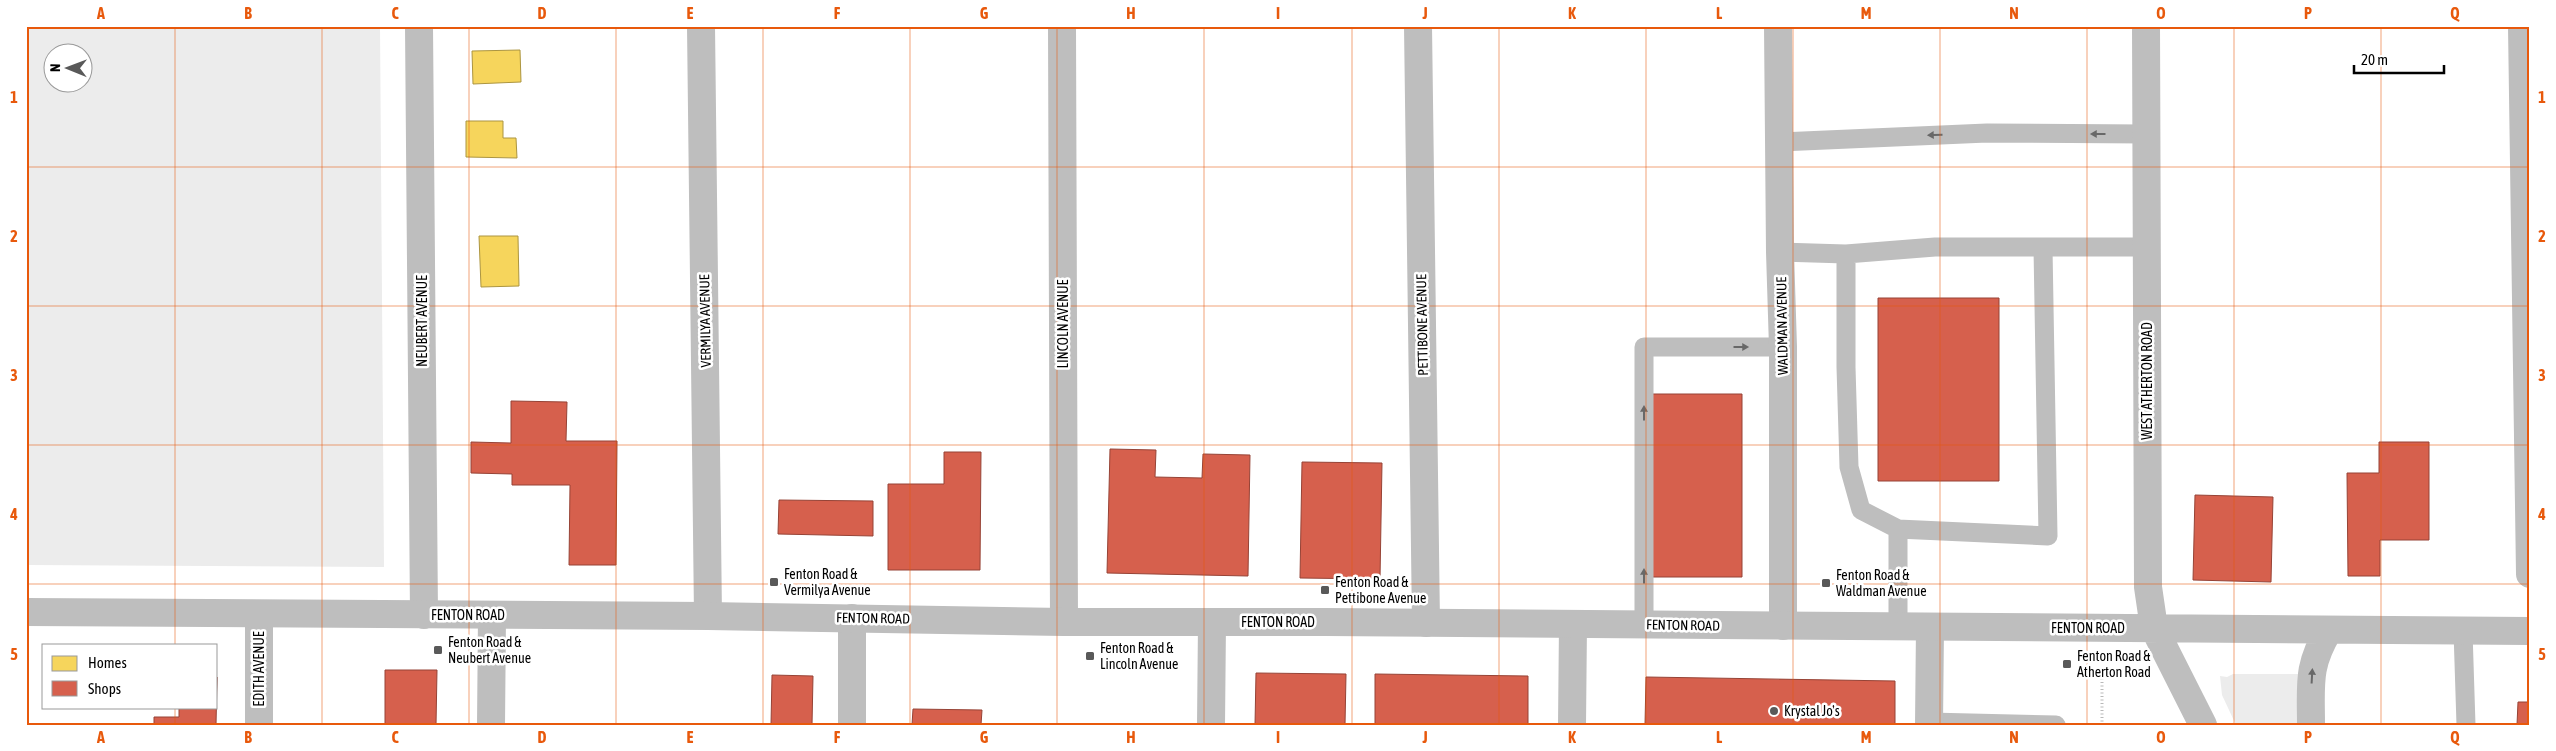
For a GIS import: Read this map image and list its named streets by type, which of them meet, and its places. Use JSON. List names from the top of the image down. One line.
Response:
{"streets":{"street":["NEUBERT AVENUE","VERMILYA AVENUE","LINCOLN AVENUE","PETTIBONE AVENUE","WALDMAN AVENUE","WEST ATHERTON ROAD","FENTON ROAD","EDITH AVENUE"]},"crossings":[["NEUBERT AVENUE","FENTON ROAD"],["VERMILYA AVENUE","FENTON ROAD"],["LINCOLN AVENUE","FENTON ROAD"],["PETTIBONE AVENUE","FENTON ROAD"],["WALDMAN AVENUE","FENTON ROAD"],["WEST ATHERTON ROAD","FENTON ROAD"],["FENTON ROAD","EDITH AVENUE"]],"places":{"transit":["Fenton Road & Vermilya Avenue","Fenton Road & Waldman Avenue","Fenton Road & Pettibone Avenue","Fenton Road & Neubert Avenue","Fenton Road & Lincoln Avenue","Fenton Road & Atherton Road"],"other":["Krystal Jo's"]},"legend":["Homes","Shops"],"scale_bar":"20 m","north":"left","grid":{"columns":["A","B","C","D","E","F","G","H","I","J","K","L","M","N","O","P","Q"],"rows":["1","2","3","4","5"]}}
